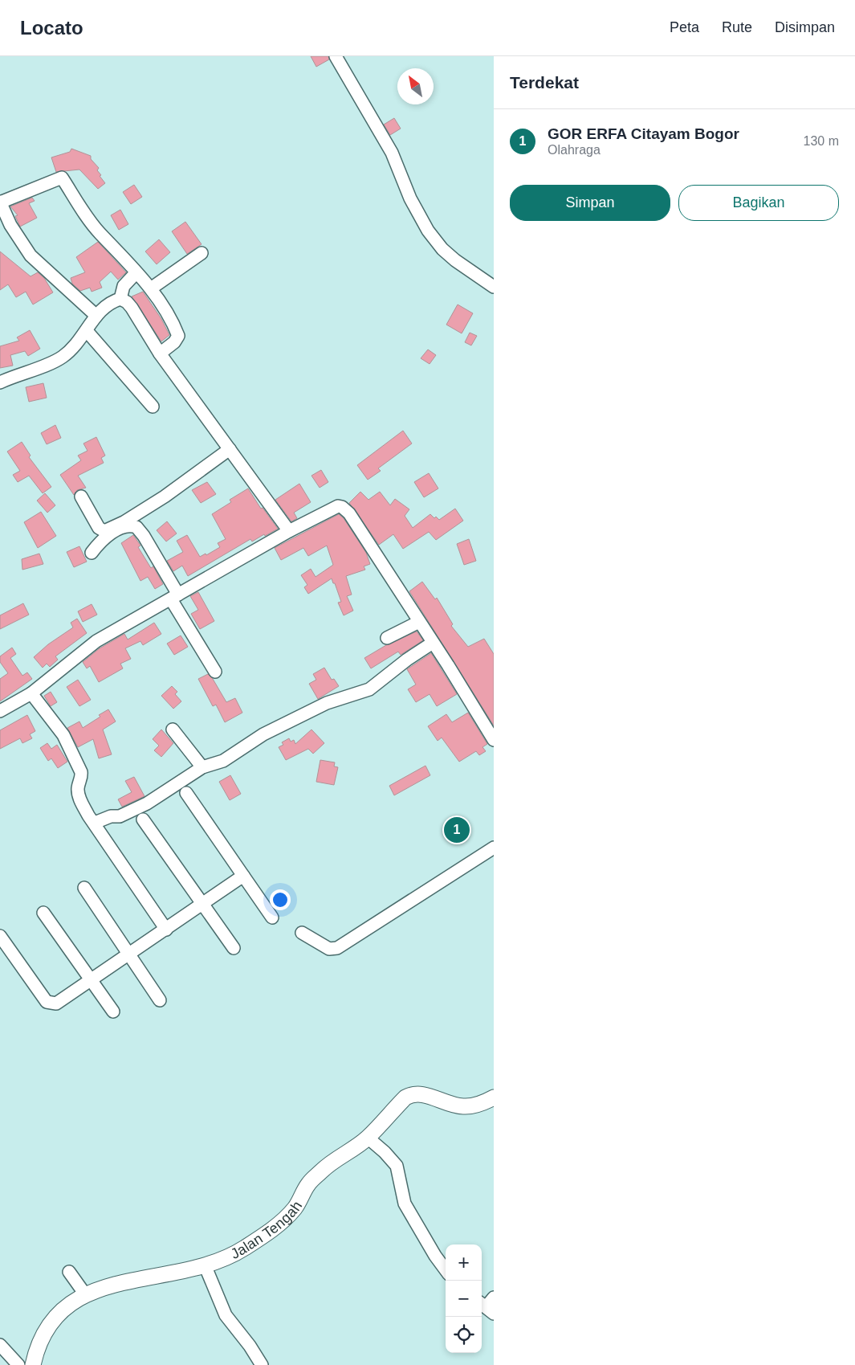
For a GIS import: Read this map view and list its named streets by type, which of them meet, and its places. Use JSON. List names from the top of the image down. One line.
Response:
{"streets":{"main road":["Jalan Tengah"]},"north":"top left","page":{"header":"Locato","nav":["Peta","Rute","Disimpan"],"heading":"Terdekat","list":[{"mark":"1","name":"GOR ERFA Citayam Bogor","note":"Olahraga","value":"130 m"}],"buttons":["Simpan","Bagikan"],"pins":"1","map_buttons":["+","−"]}}
